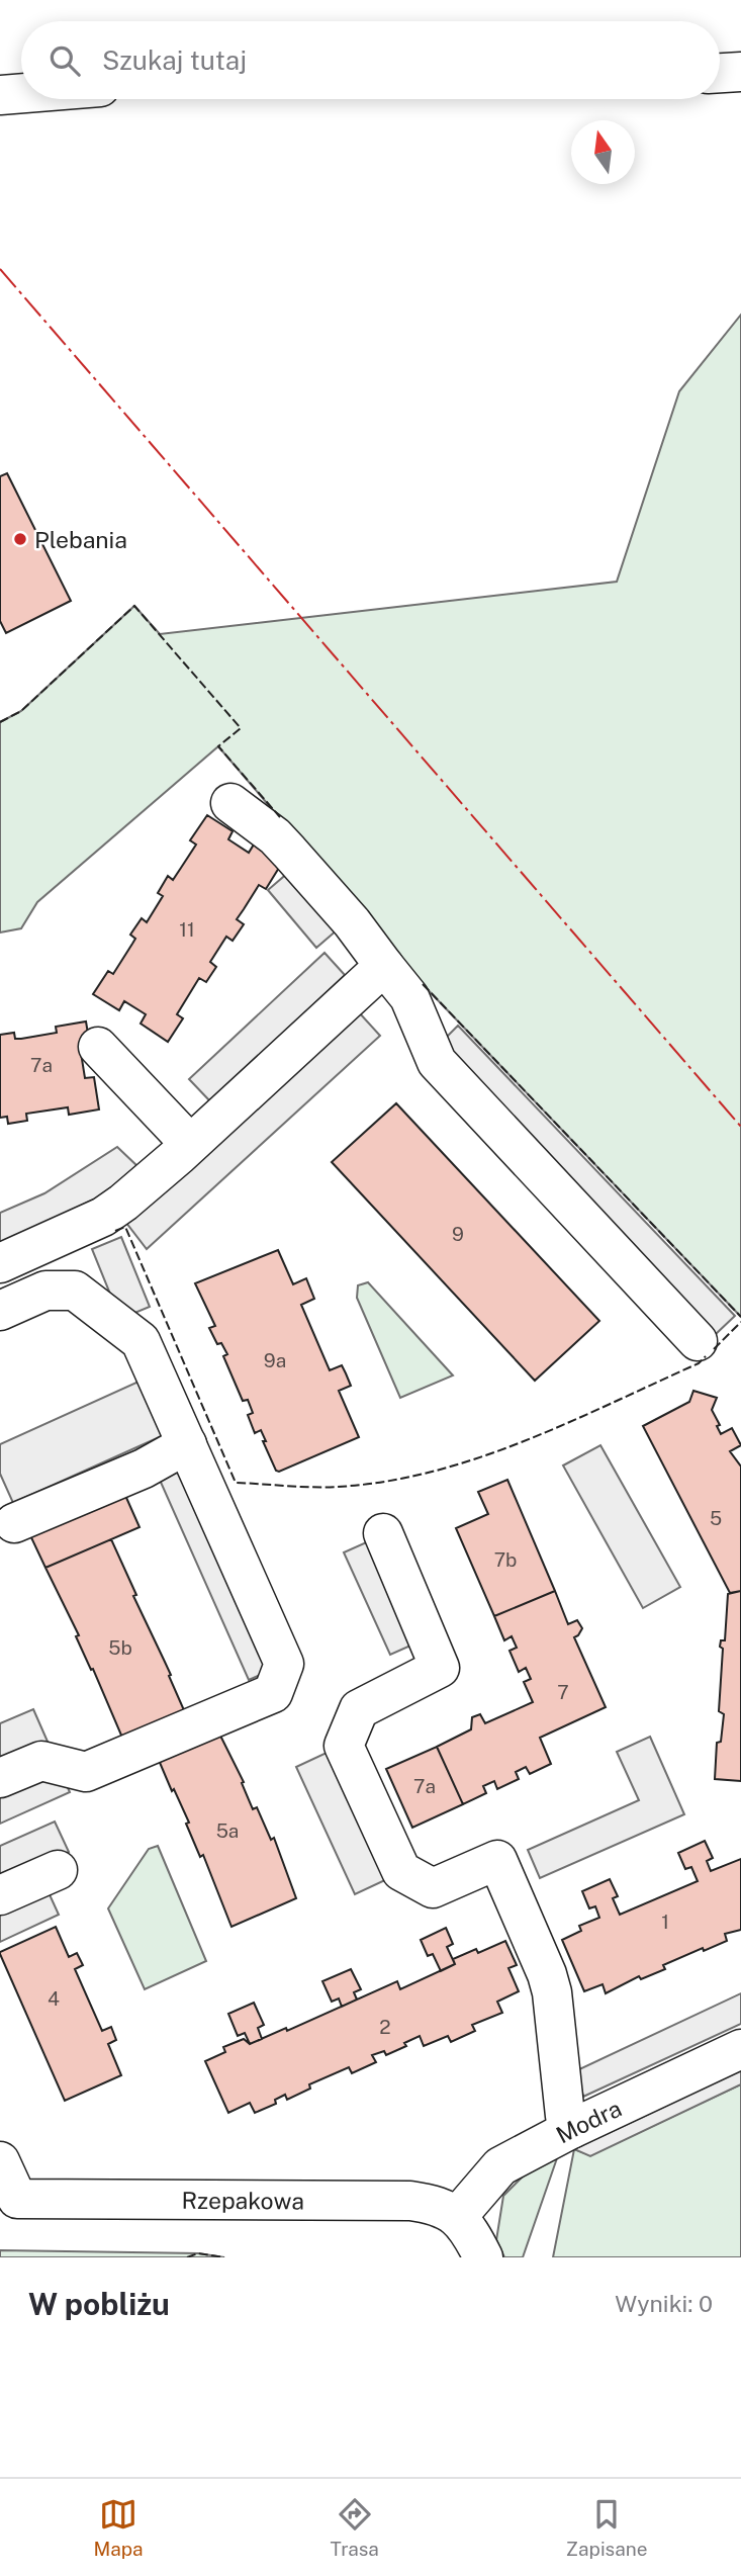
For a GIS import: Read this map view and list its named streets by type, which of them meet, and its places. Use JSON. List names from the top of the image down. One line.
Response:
{"streets":{"street":["Modra","Rzepakowa"]},"crossings":[["Modra","Rzepakowa"]],"places":["Plebania"],"house_numbers":["11","7a","9","9a","5","7b","5b","7","7a","5a","1","4","2"],"north":"top","page":{"search":"Szukaj tutaj","heading":["W pobliżu","Wyniki: 0"],"nav":["Mapa","Trasa","Zapisane"]}}
